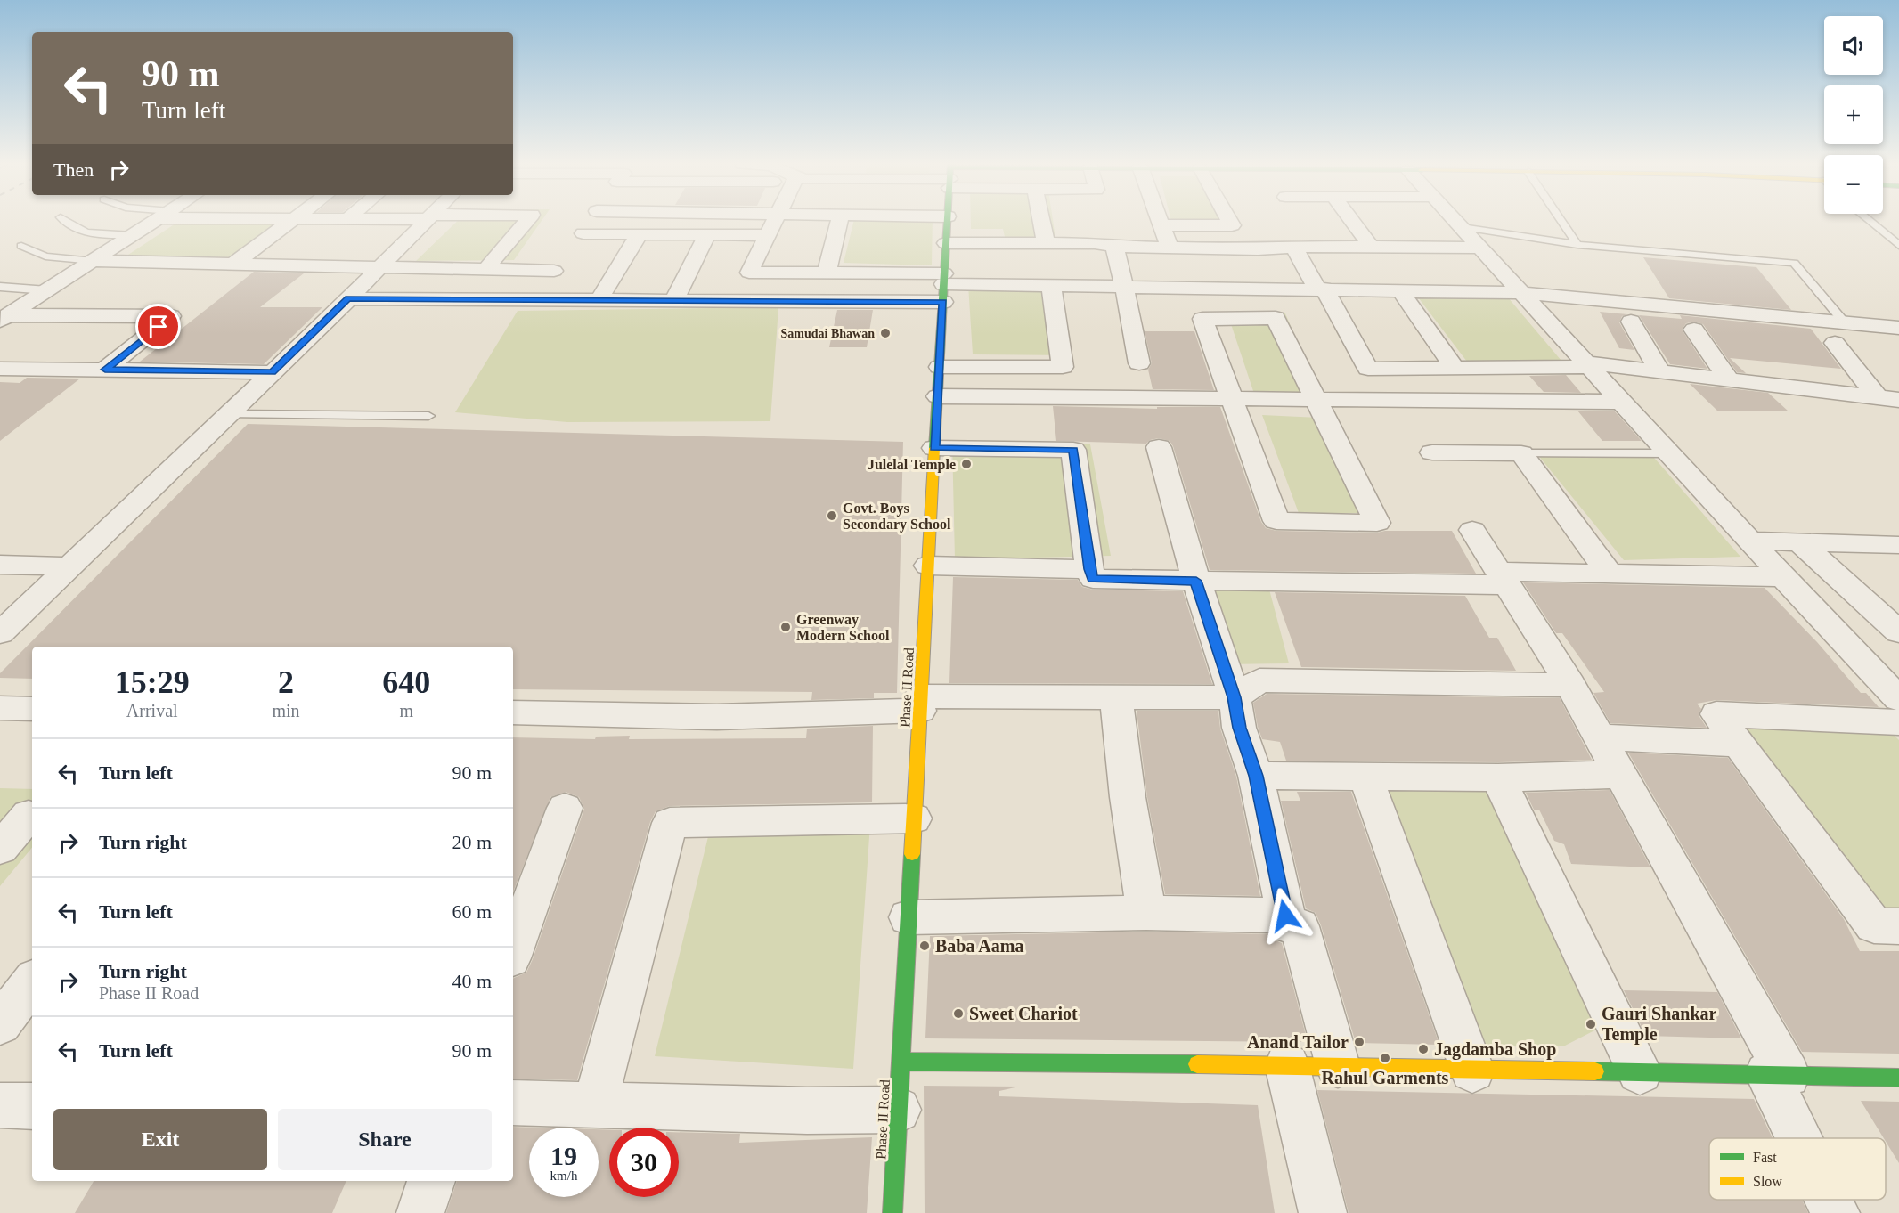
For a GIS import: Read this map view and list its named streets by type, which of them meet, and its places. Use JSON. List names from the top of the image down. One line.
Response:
{"streets":{"street":["Phase II Road"]},"places":["Samudai Bhawan","Julelal Temple","Govt. Boys Secondary School","Greenway Modern School","Baba Aama","Sweet Chariot","Gauri Shankar Temple","Anand Tailor","Jagdamba Shop","Rahul Garments"],"legend":["Fast","Slow"],"page":{"map_buttons":["+","−"],"turn":["90 m","Turn left"],"then":"Then","eta":["15:29","Arrival","2","min","640","m"],"list":[{"name":"Turn left","value":"90 m"},{"name":"Turn right","value":"20 m"},{"name":"Turn left","value":"60 m"},{"name":"Turn right","note":"Phase II Road","value":"40 m"},{"name":"Turn left","value":"90 m"}],"buttons":["Exit","Share"],"speed":"19 km/h","limit":"30"}}
